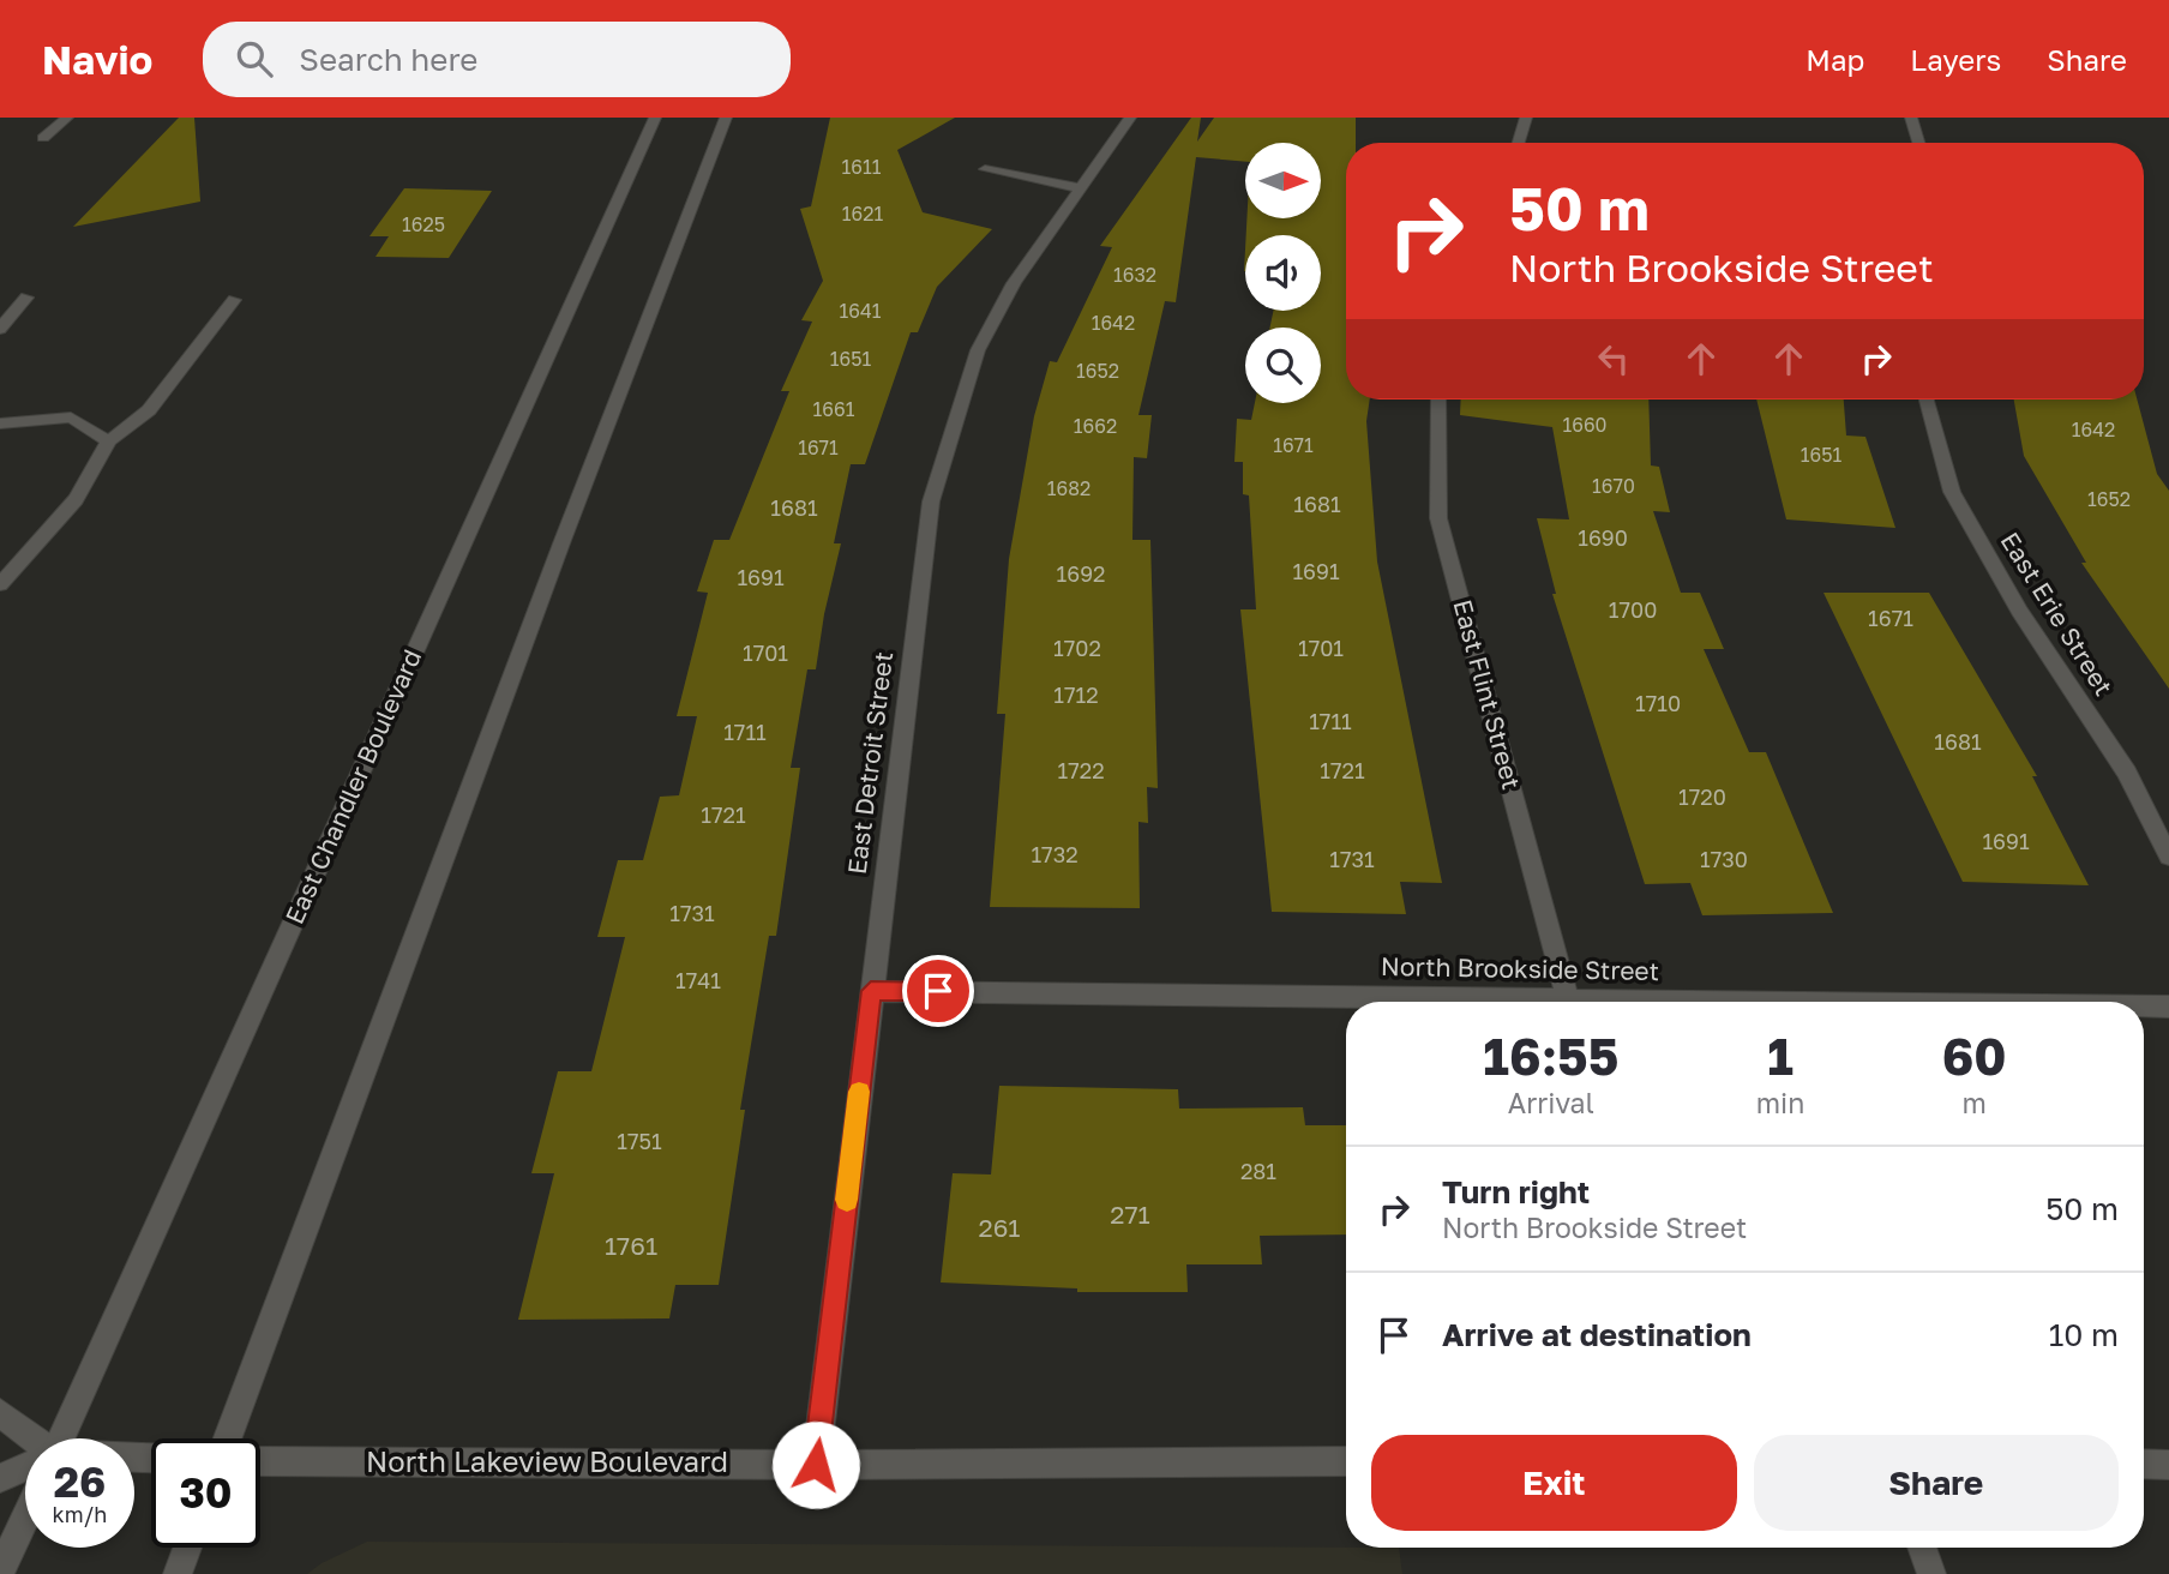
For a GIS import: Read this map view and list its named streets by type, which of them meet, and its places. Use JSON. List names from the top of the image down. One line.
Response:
{"streets":{"street":["East Erie Street","East Flint Street","East Detroit Street","East Chandler Boulevard","North Brookside Street","North Lakeview Boulevard"]},"crossings":[["East Flint Street","North Brookside Street"],["East Detroit Street","North Brookside Street"],["East Detroit Street","North Lakeview Boulevard"]],"house_numbers":["1611","1621","1625","1632","1641","1642","1651","1652","1661","1660","1662","1642","1671","1671","1651","1670","1682","1652","1681","1681","1690","1691","1692","1691","1700","1671","1702","1701","1701","1712","1710","1711","1711","1681","1722","1721","1720","1721","1691","1732","1731","1730","1731","1741","1751","281","271","261","1761"],"north":"right","page":{"header":"Navio","search":"Search here","nav":["Map","Layers","Share"],"turn":["50 m","North Brookside Street"],"eta":["16:55","Arrival","1","min","60","m"],"list":[{"name":"Turn right","note":"North Brookside Street","value":"50 m"},{"name":"Arrive at destination","value":"10 m"}],"buttons":["Exit","Share"],"speed":"26 km/h","limit":"30"}}
